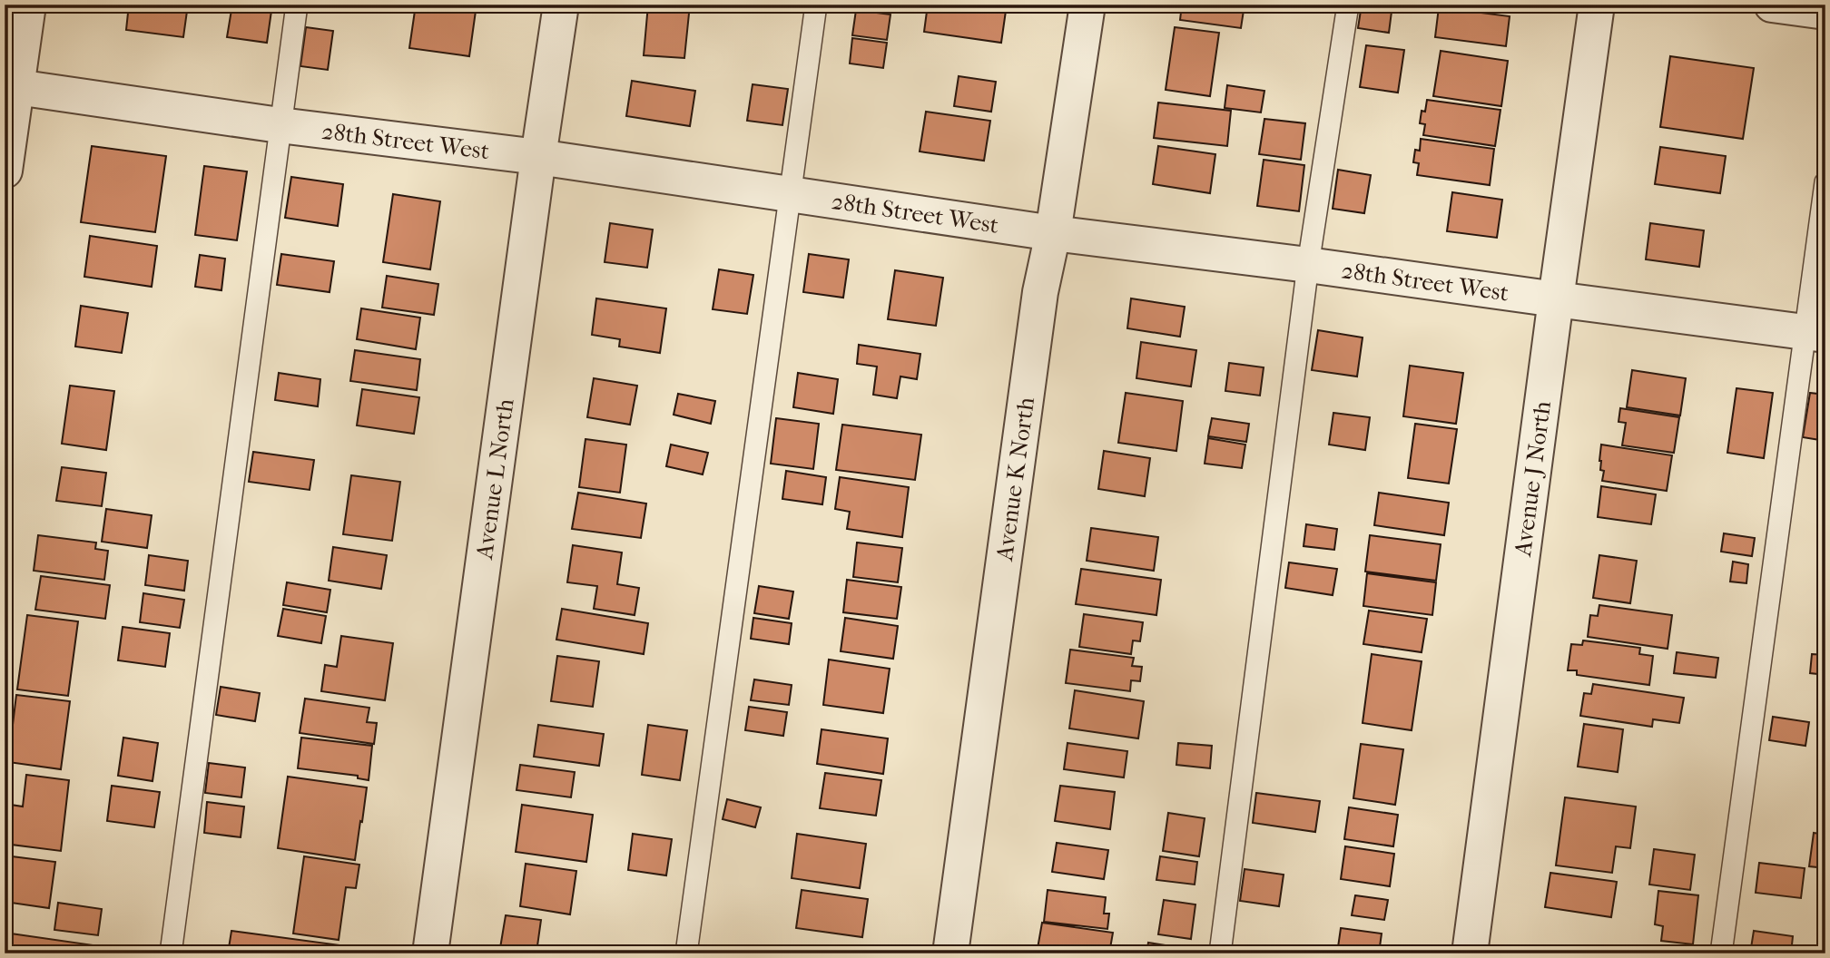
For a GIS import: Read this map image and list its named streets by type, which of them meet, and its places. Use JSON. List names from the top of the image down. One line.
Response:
{"streets":{"street":["28th Street West","Avenue K North","Avenue L North","Avenue J North"]},"crossings":[["28th Street West","Avenue K North"],["28th Street West","Avenue L North"],["28th Street West","Avenue J North"]]}
